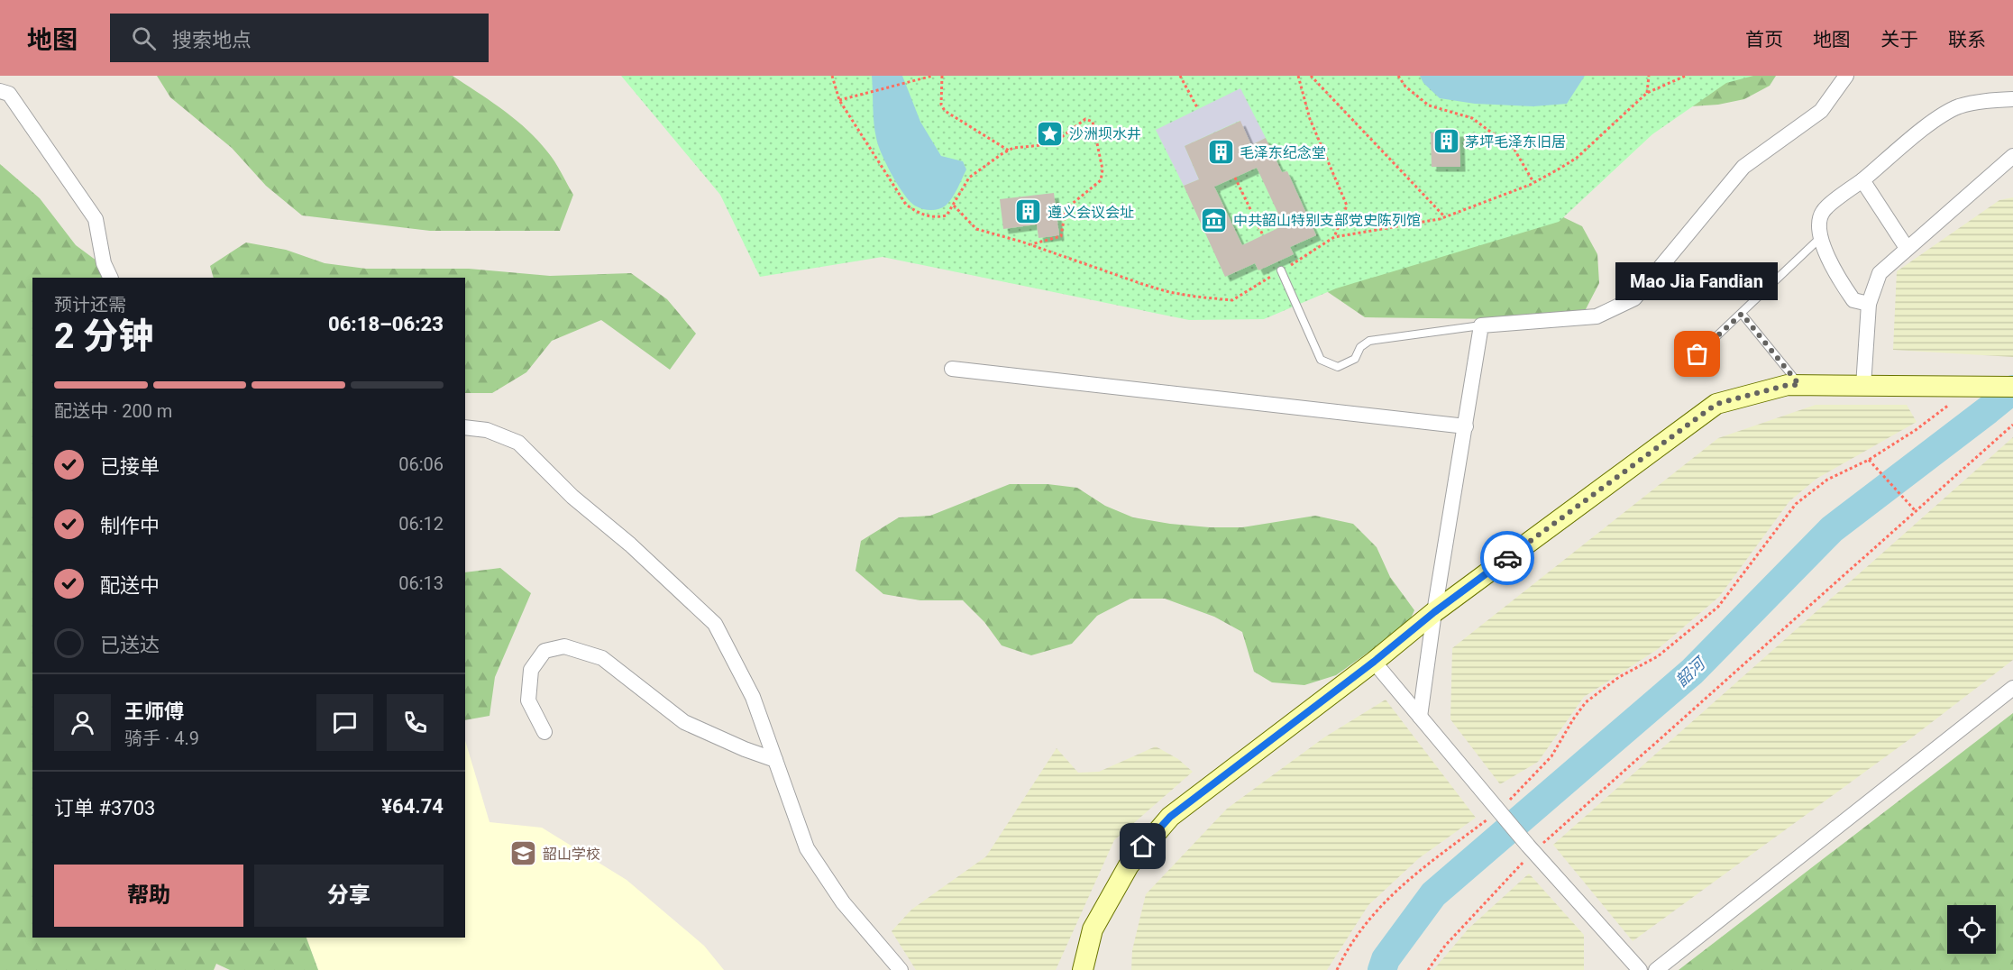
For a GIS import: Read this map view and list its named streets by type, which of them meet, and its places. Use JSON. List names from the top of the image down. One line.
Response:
{"water":["韶河"],"places":{"place":["沙洲坝水井"],"building":["茅坪毛泽东旧居","毛泽东纪念堂","遵义会议会址"],"museum":["中共韶山特别支部党史陈列馆"],"other":["Mao Jia Fandian"],"school or university":["韶山学校"]},"page":{"header":"地图","search":"搜索地点","nav":["首页","地图","关于","联系"],"bubble":"Mao Jia Fandian","heading":["2 分钟","预计还需","06:18–06:23"],"panel":["王师傅","骑手 · 4.9","订单 #3703","¥64.74"],"bar":"配送中 · 200 m","list":[["已接单","06:06"],["制作中","06:12"],["配送中","06:13"],"已送达"],"buttons":["帮助","分享"]}}
